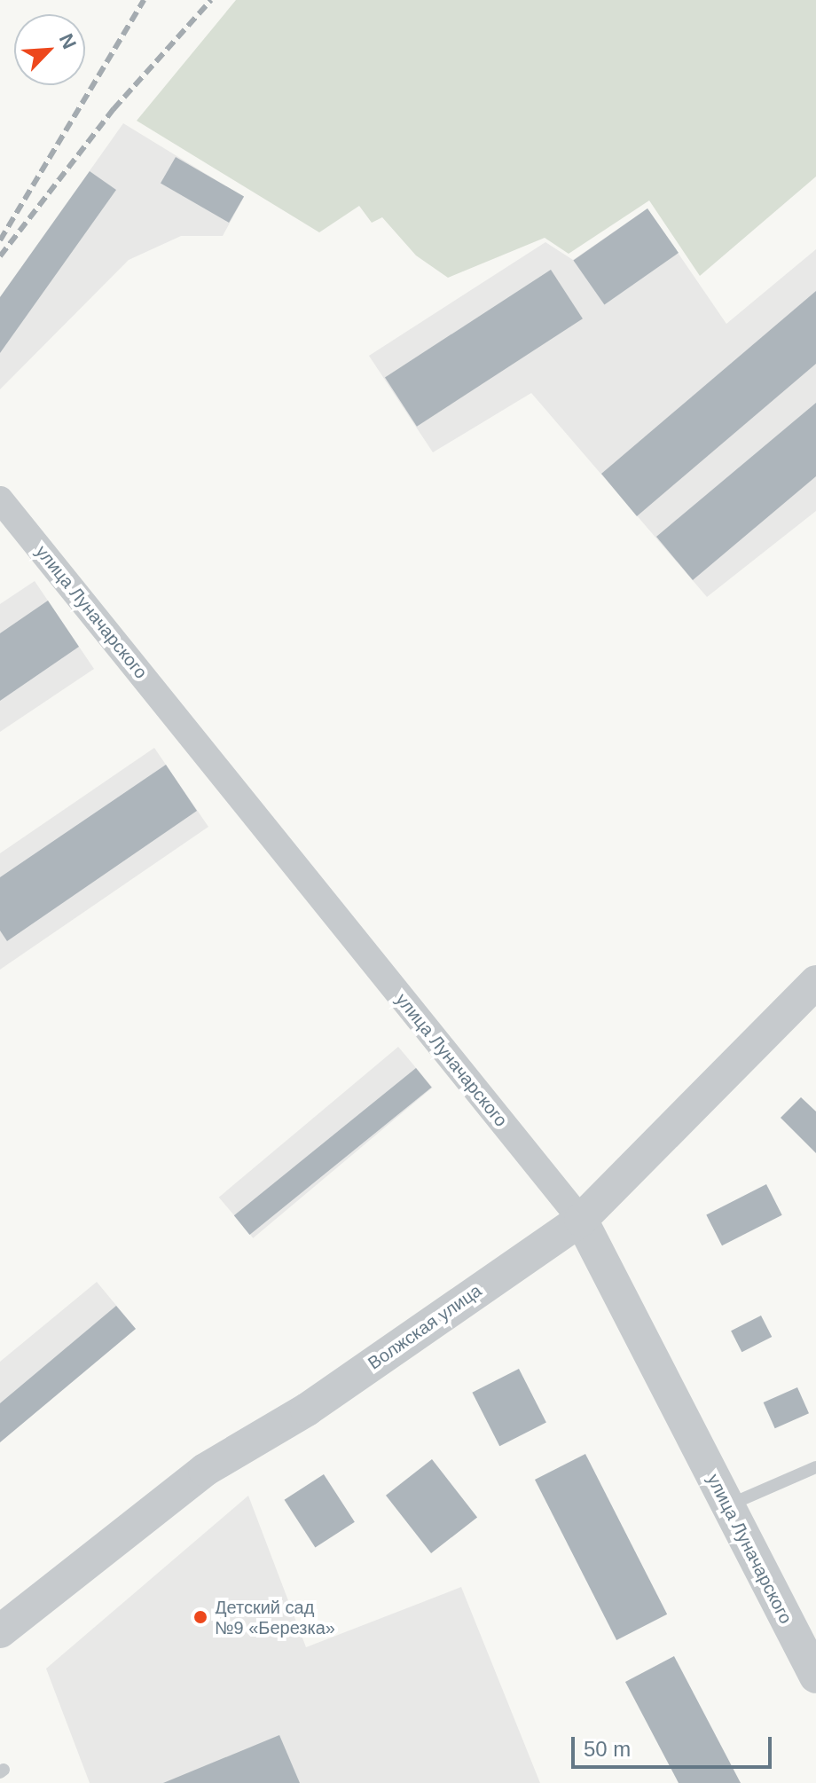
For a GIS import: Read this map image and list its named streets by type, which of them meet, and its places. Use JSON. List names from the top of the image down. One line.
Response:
{"streets":{"street":["улица Луначарского","Волжская улица"]},"crossings":[["улица Луначарского","Волжская улица"]],"places":["Детский сад №9 «Березка»"],"scale_bar":"50 m","north":"top right"}
